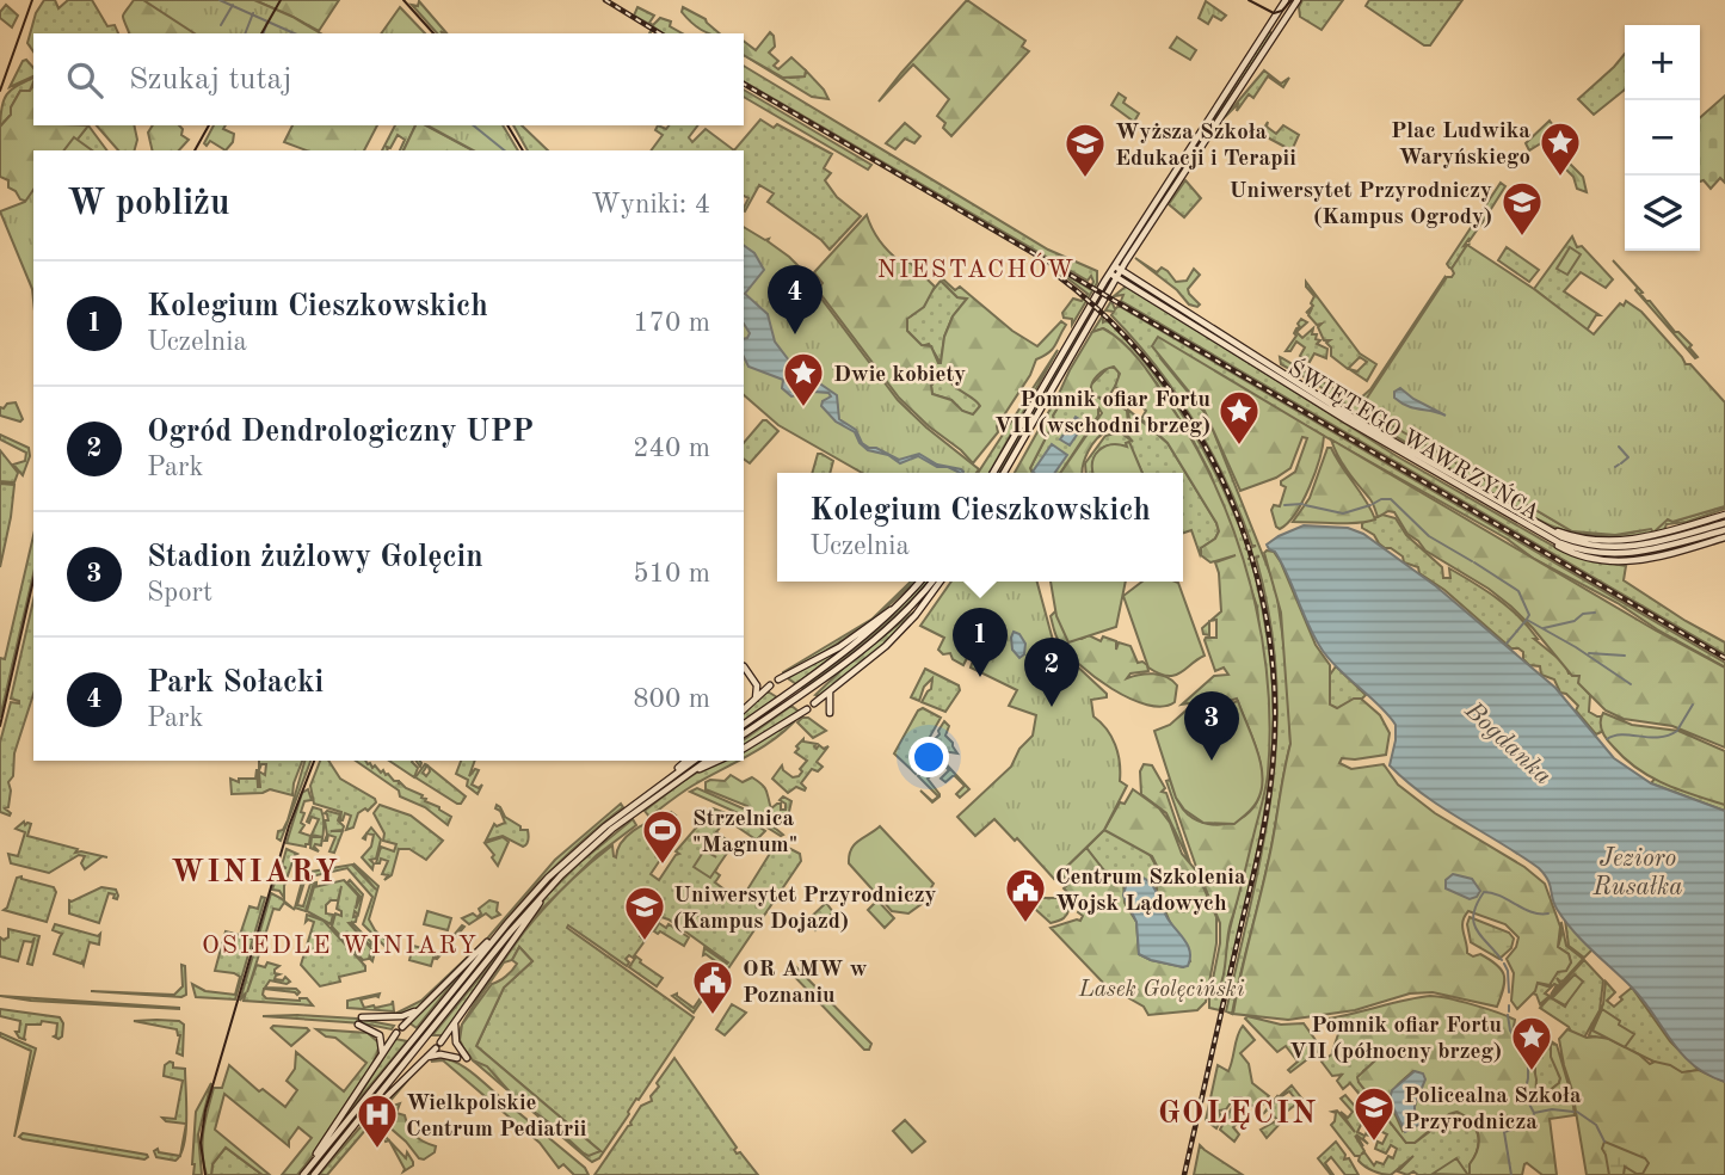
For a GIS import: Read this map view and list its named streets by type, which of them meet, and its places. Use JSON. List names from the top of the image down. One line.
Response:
{"streets":{"main road":["ŚWIĘTEGO WAWRZYŃCA"]},"districts":["NIESTACHÓW","WINIARY","OSIEDLE WINIARY","GOLĘCIN"],"water":["Bogdanka","Jezioro Rusałka"],"parks":["Lasek Golęciński"],"places":{"place":["Plac Ludwika Waryńskiego","Dwie kobiety","Pomnik ofiar Fortu VII (wschodni brzeg)","Pomnik ofiar Fortu VII (północny brzeg)"],"school or university":["Wyższa Szkoła Edukacji i Terapii","Uniwersytet Przyrodniczy (Kampus Ogrody)","Uniwersytet Przyrodniczy (Kampus Dojazd)","Policealna Szkoła Przyrodnicza"],"sports":["Strzelnica \"Magnum\""],"public building":["Centrum Szkolenia Wojsk Lądowych","OR AMW w Poznaniu"],"hospital":["Wielkpolskie Centrum Pediatrii"]},"page":{"map_buttons":["+","−"],"search":"Szukaj tutaj","heading":["W pobliżu","Wyniki: 4"],"list":[{"mark":"1","name":"Kolegium Cieszkowskich","note":"Uczelnia","value":"170 m"},{"mark":"2","name":"Ogród Dendrologiczny UPP","note":"Park","value":"240 m"},{"mark":"3","name":"Stadion żużlowy Golęcin","note":"Sport","value":"510 m"},{"mark":"4","name":"Park Sołacki","note":"Park","value":"800 m"}],"pins":["4","1","2","3"],"popup":["Kolegium Cieszkowskich","Uczelnia"]}}
